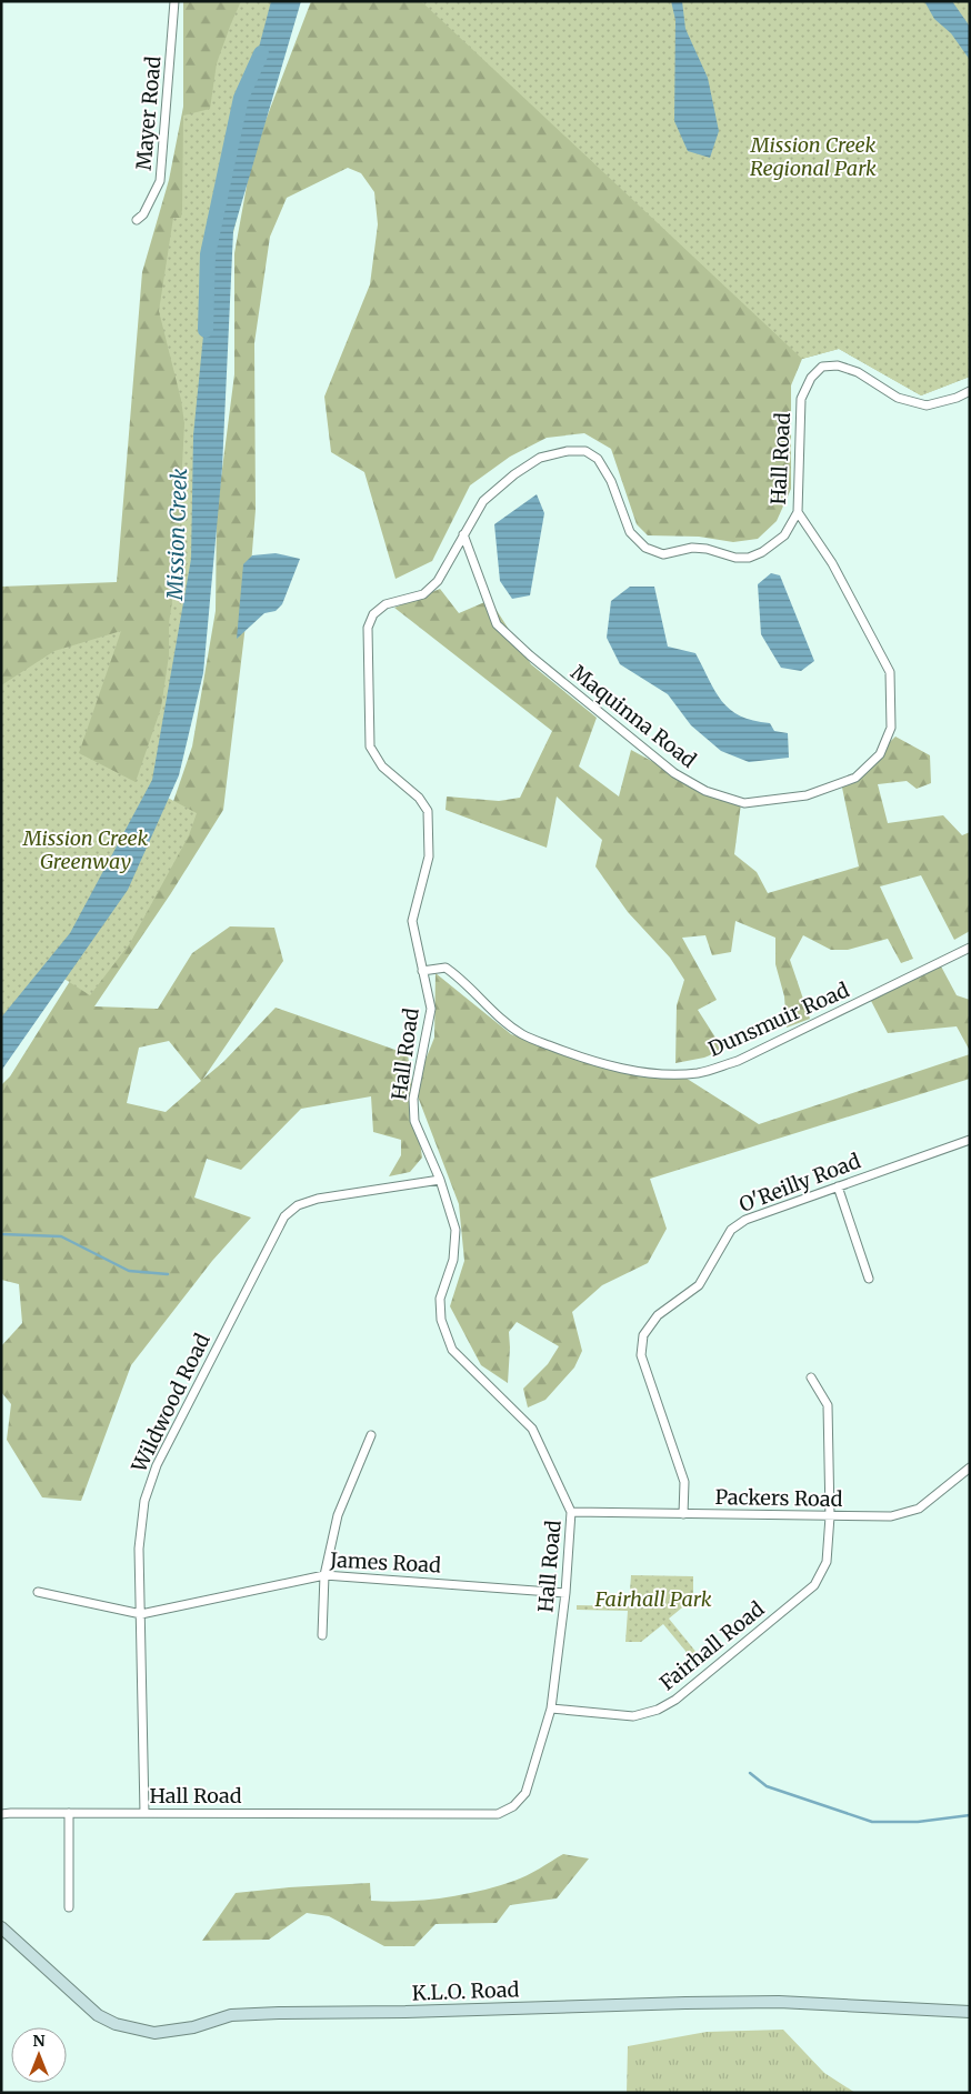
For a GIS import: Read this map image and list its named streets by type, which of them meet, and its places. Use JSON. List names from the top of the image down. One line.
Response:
{"streets":{"main road":["K.L.O. Road"],"street":["Mayer Road","Hall Road","Maquinna Road","Dunsmuir Road","O'Reilly Road","Wildwood Road","Packers Road","James Road","Fairhall Road"]},"crossings":[["Hall Road","Maquinna Road"],["Hall Road","Dunsmuir Road"],["Hall Road","Wildwood Road"],["Hall Road","Packers Road"],["Hall Road","James Road"],["Hall Road","Fairhall Road"],["O'Reilly Road","Packers Road"],["Wildwood Road","James Road"],["Packers Road","Fairhall Road"]],"water":["Mission Creek"],"parks":["Mission Creek Regional Park","Mission Creek Greenway","Fairhall Park"],"north":"top"}
